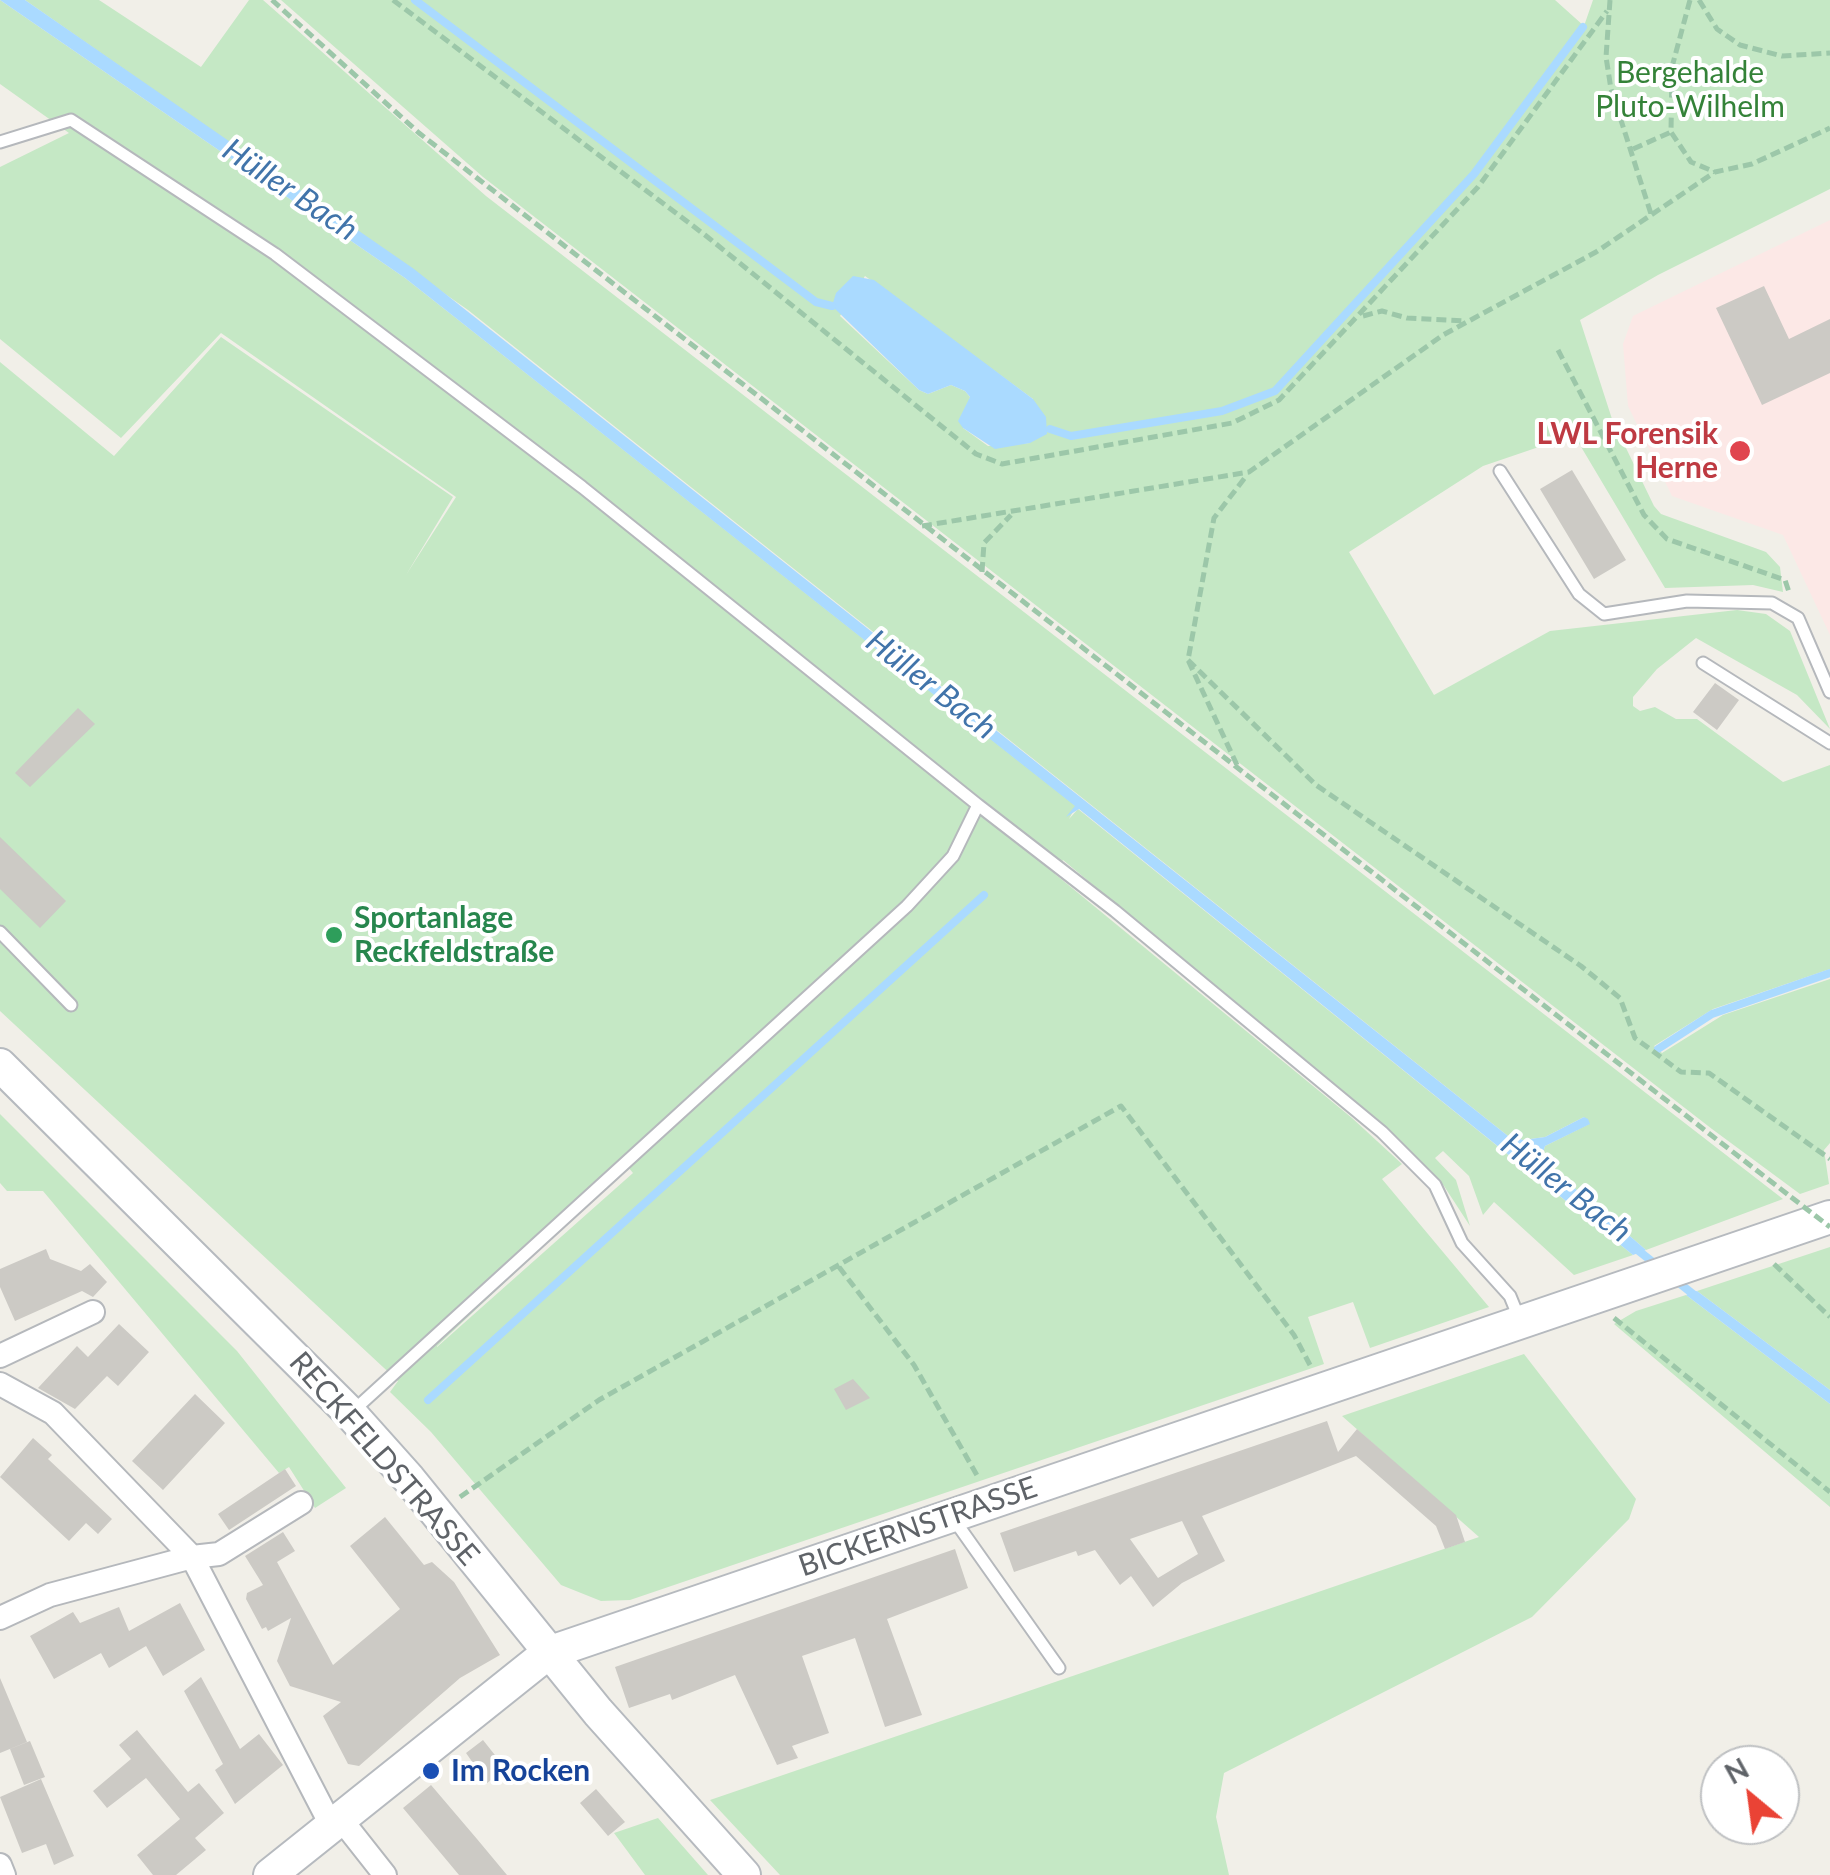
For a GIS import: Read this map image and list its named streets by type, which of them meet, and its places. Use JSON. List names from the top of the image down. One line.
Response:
{"streets":{"street":["RECKFELDSTRASSE","BICKERNSTRASSE"]},"crossings":[["RECKFELDSTRASSE","BICKERNSTRASSE"]],"water":["Hüller Bach"],"parks":["Bergehalde Pluto-Wilhelm"],"places":["LWL Forensik Herne","Sportanlage Reckfeldstraße","Im Rocken"],"north":"top left"}
